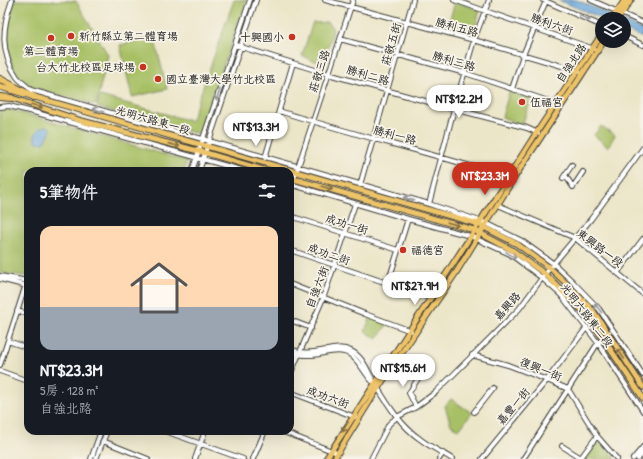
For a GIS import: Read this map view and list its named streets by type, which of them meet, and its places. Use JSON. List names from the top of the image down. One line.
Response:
{"streets":{"main road":["自強北路","光明六路東一段","光明六路東二段"],"street":["勝利六街","勝利五路","莊敬五街","勝利三路","莊敬三路","勝利二路","勝利一路","成功一街","東興路一段","成功二街","自強六街","嘉興路","復興一街","成功六街","嘉豐一街"]},"crossings":[["勝利六街","自強北路"],["勝利五路","莊敬五街"],["勝利五路","自強北路"],["勝利五路","莊敬三路"],["莊敬五街","勝利三路"],["莊敬五街","勝利二路"],["莊敬五街","光明六路東一段"],["莊敬五街","勝利一路"],["勝利三路","自強北路"],["勝利三路","莊敬三路"],["自強北路","勝利二路"],["自強北路","光明六路東一段"],["自強北路","勝利一路"],["自強北路","東興路一段"],["自強北路","成功二街"],["自強北路","光明六路東二段"],["自強北路","成功六街"],["莊敬三路","勝利二路"],["莊敬三路","光明六路東一段"],["莊敬三路","勝利一路"],["光明六路東一段","光明六路東二段"],["成功一街","自強六街"],["東興路一段","嘉興路"],["成功二街","自強六街"],["嘉興路","光明六路東二段"],["嘉興路","復興一街"],["光明六路東二段","嘉豐一街"],["復興一街","嘉豐一街"]],"places":["新竹縣立第二體育場","十興國小","第二體育場","台大竹北校區足球場","國立臺灣大學竹北校區","伍福宮","福德宫"],"page":{"price":["NT$12.2M","NT$13.3M","NT$23.3M","NT$27.9M","NT$15.6M"],"heading":"5筆物件","list":[{"name":"NT$23.3M","note":"5房 · 128 m² · 自強北路"}]}}
